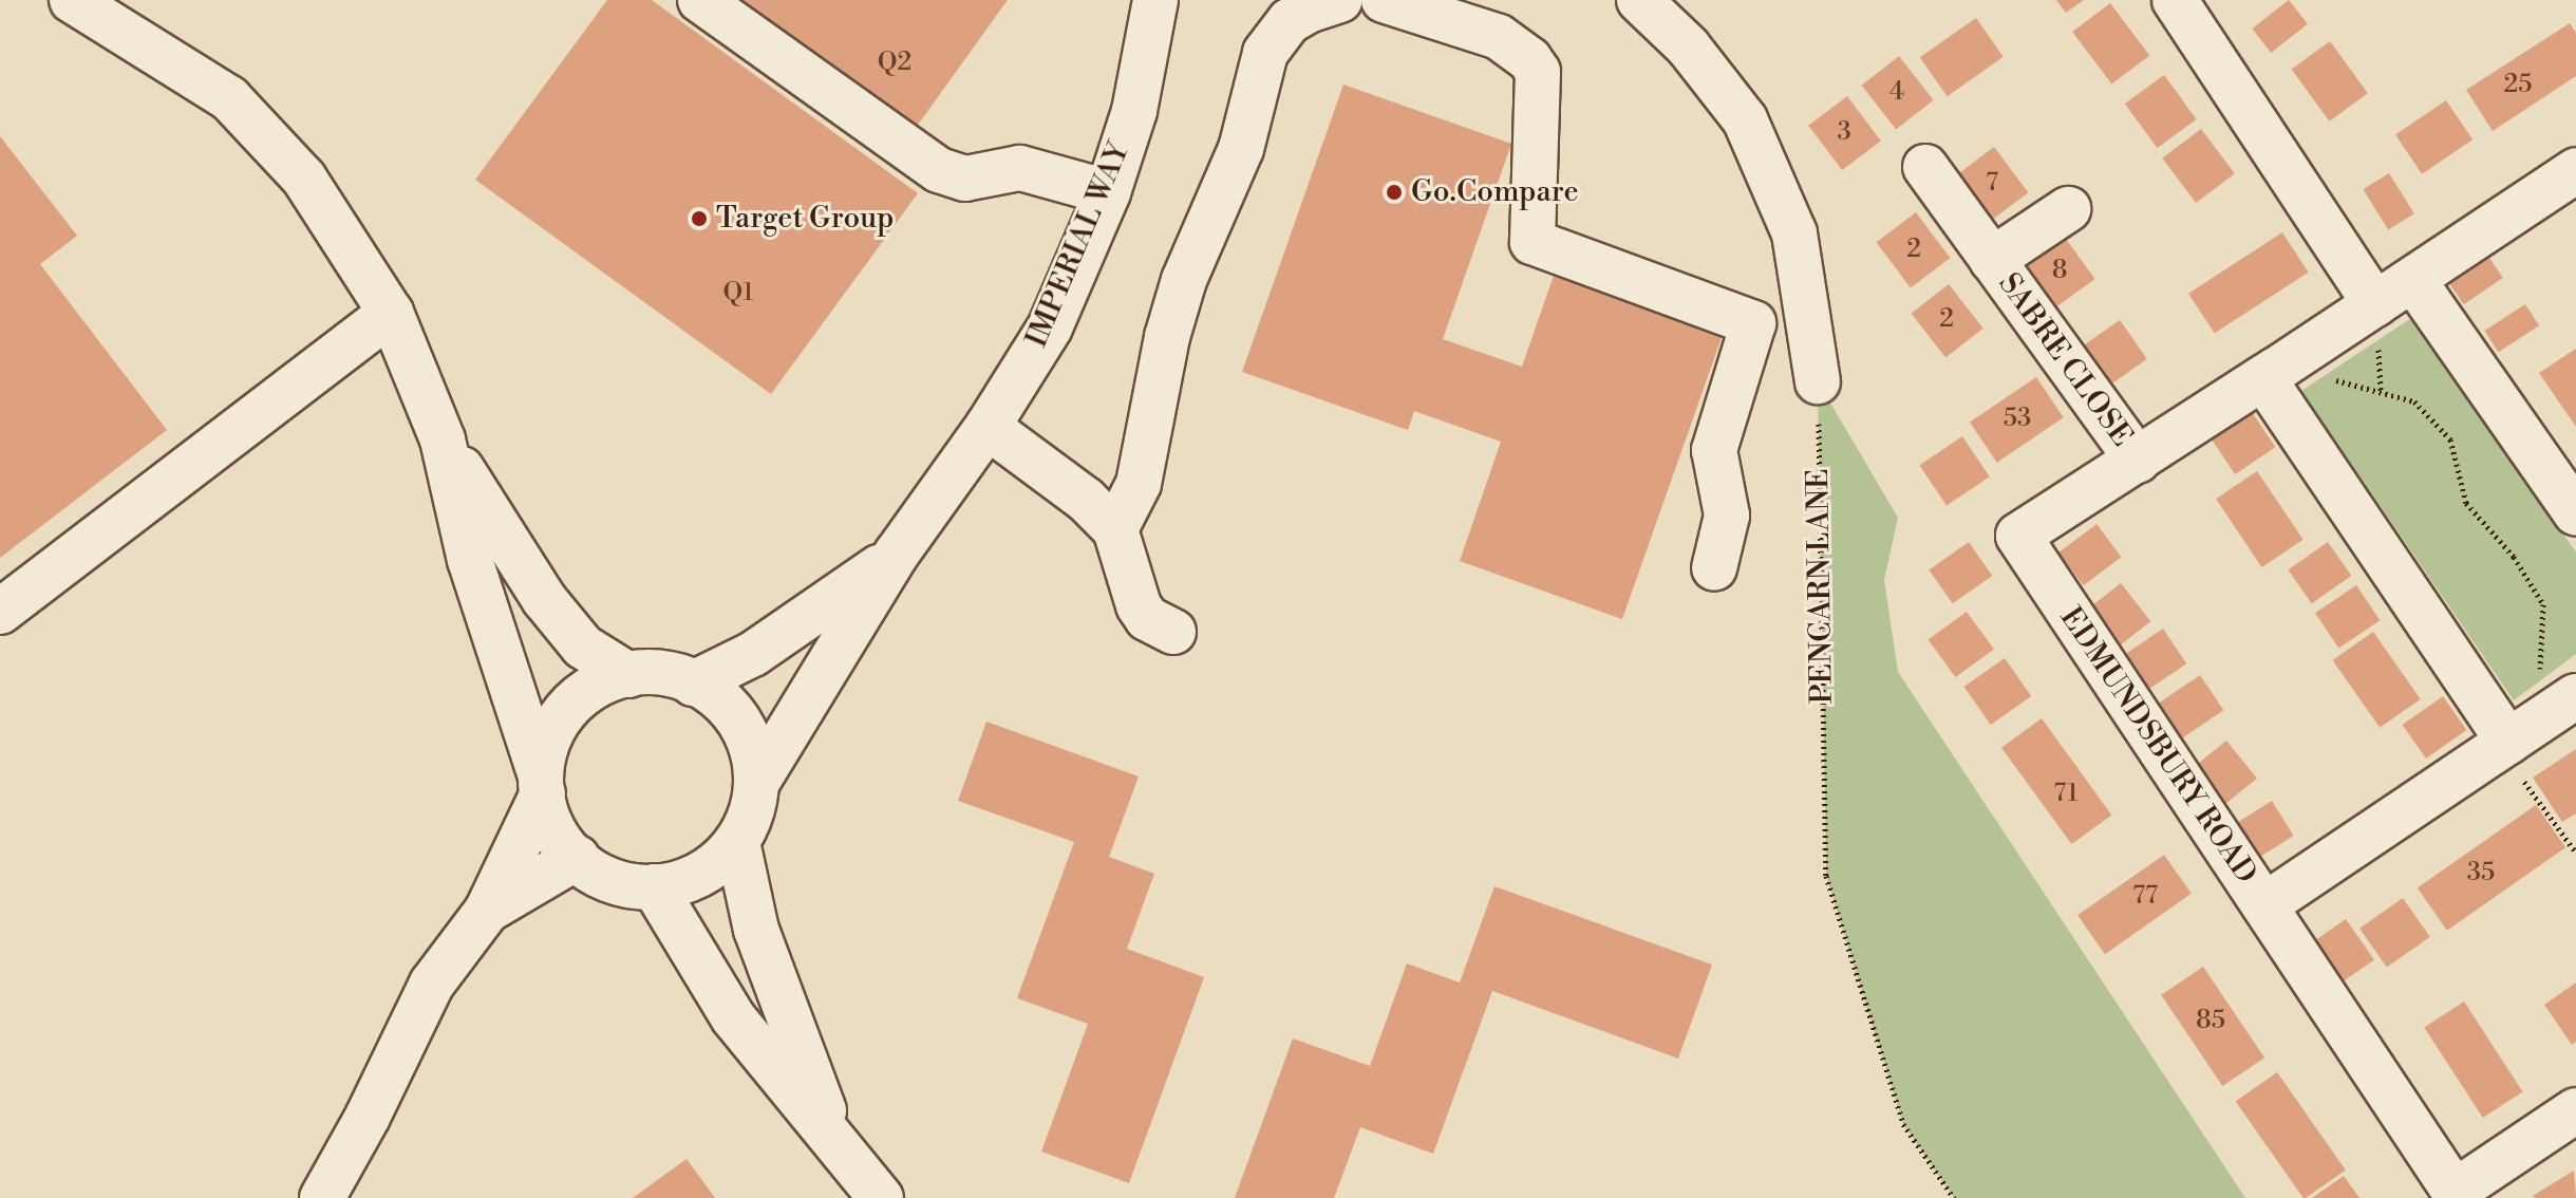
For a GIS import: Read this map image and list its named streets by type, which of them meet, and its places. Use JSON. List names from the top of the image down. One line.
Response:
{"streets":{"street":["IMPERIAL WAY","SABRE CLOSE","EDMUNDSBURY ROAD"],"path":["PENCARN LANE"]},"crossings":[["SABRE CLOSE","EDMUNDSBURY ROAD"]],"places":["Go.Compare","Target Group"],"house_numbers":["Q2","25","4","3","7","2","8","Q1","2","53","71","35","77","85"]}
